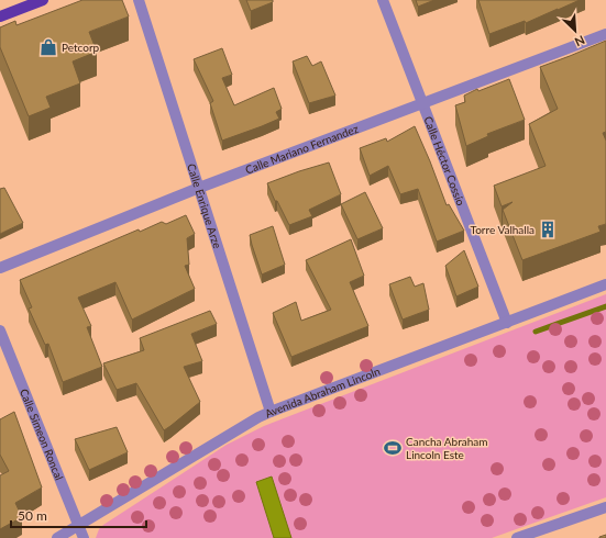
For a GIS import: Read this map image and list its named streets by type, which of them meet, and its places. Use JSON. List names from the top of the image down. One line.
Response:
{"streets":{"street":["Calle Mariano Fernandez","Calle Héctor Cossío","Calle Enrique Arze","Avenida Abraham Lincoln","Calle Simeon Roncal"]},"crossings":[["Calle Mariano Fernandez","Calle Héctor Cossío"],["Calle Mariano Fernandez","Calle Enrique Arze"],["Calle Héctor Cossío","Avenida Abraham Lincoln"],["Calle Enrique Arze","Avenida Abraham Lincoln"],["Avenida Abraham Lincoln","Calle Simeon Roncal"]],"places":{"shop":["Petcorp"],"building":["Torre Valhalla"],"sports":["Cancha Abraham Lincoln Este"]},"scale_bar":"50 m","north":"bottom right"}
